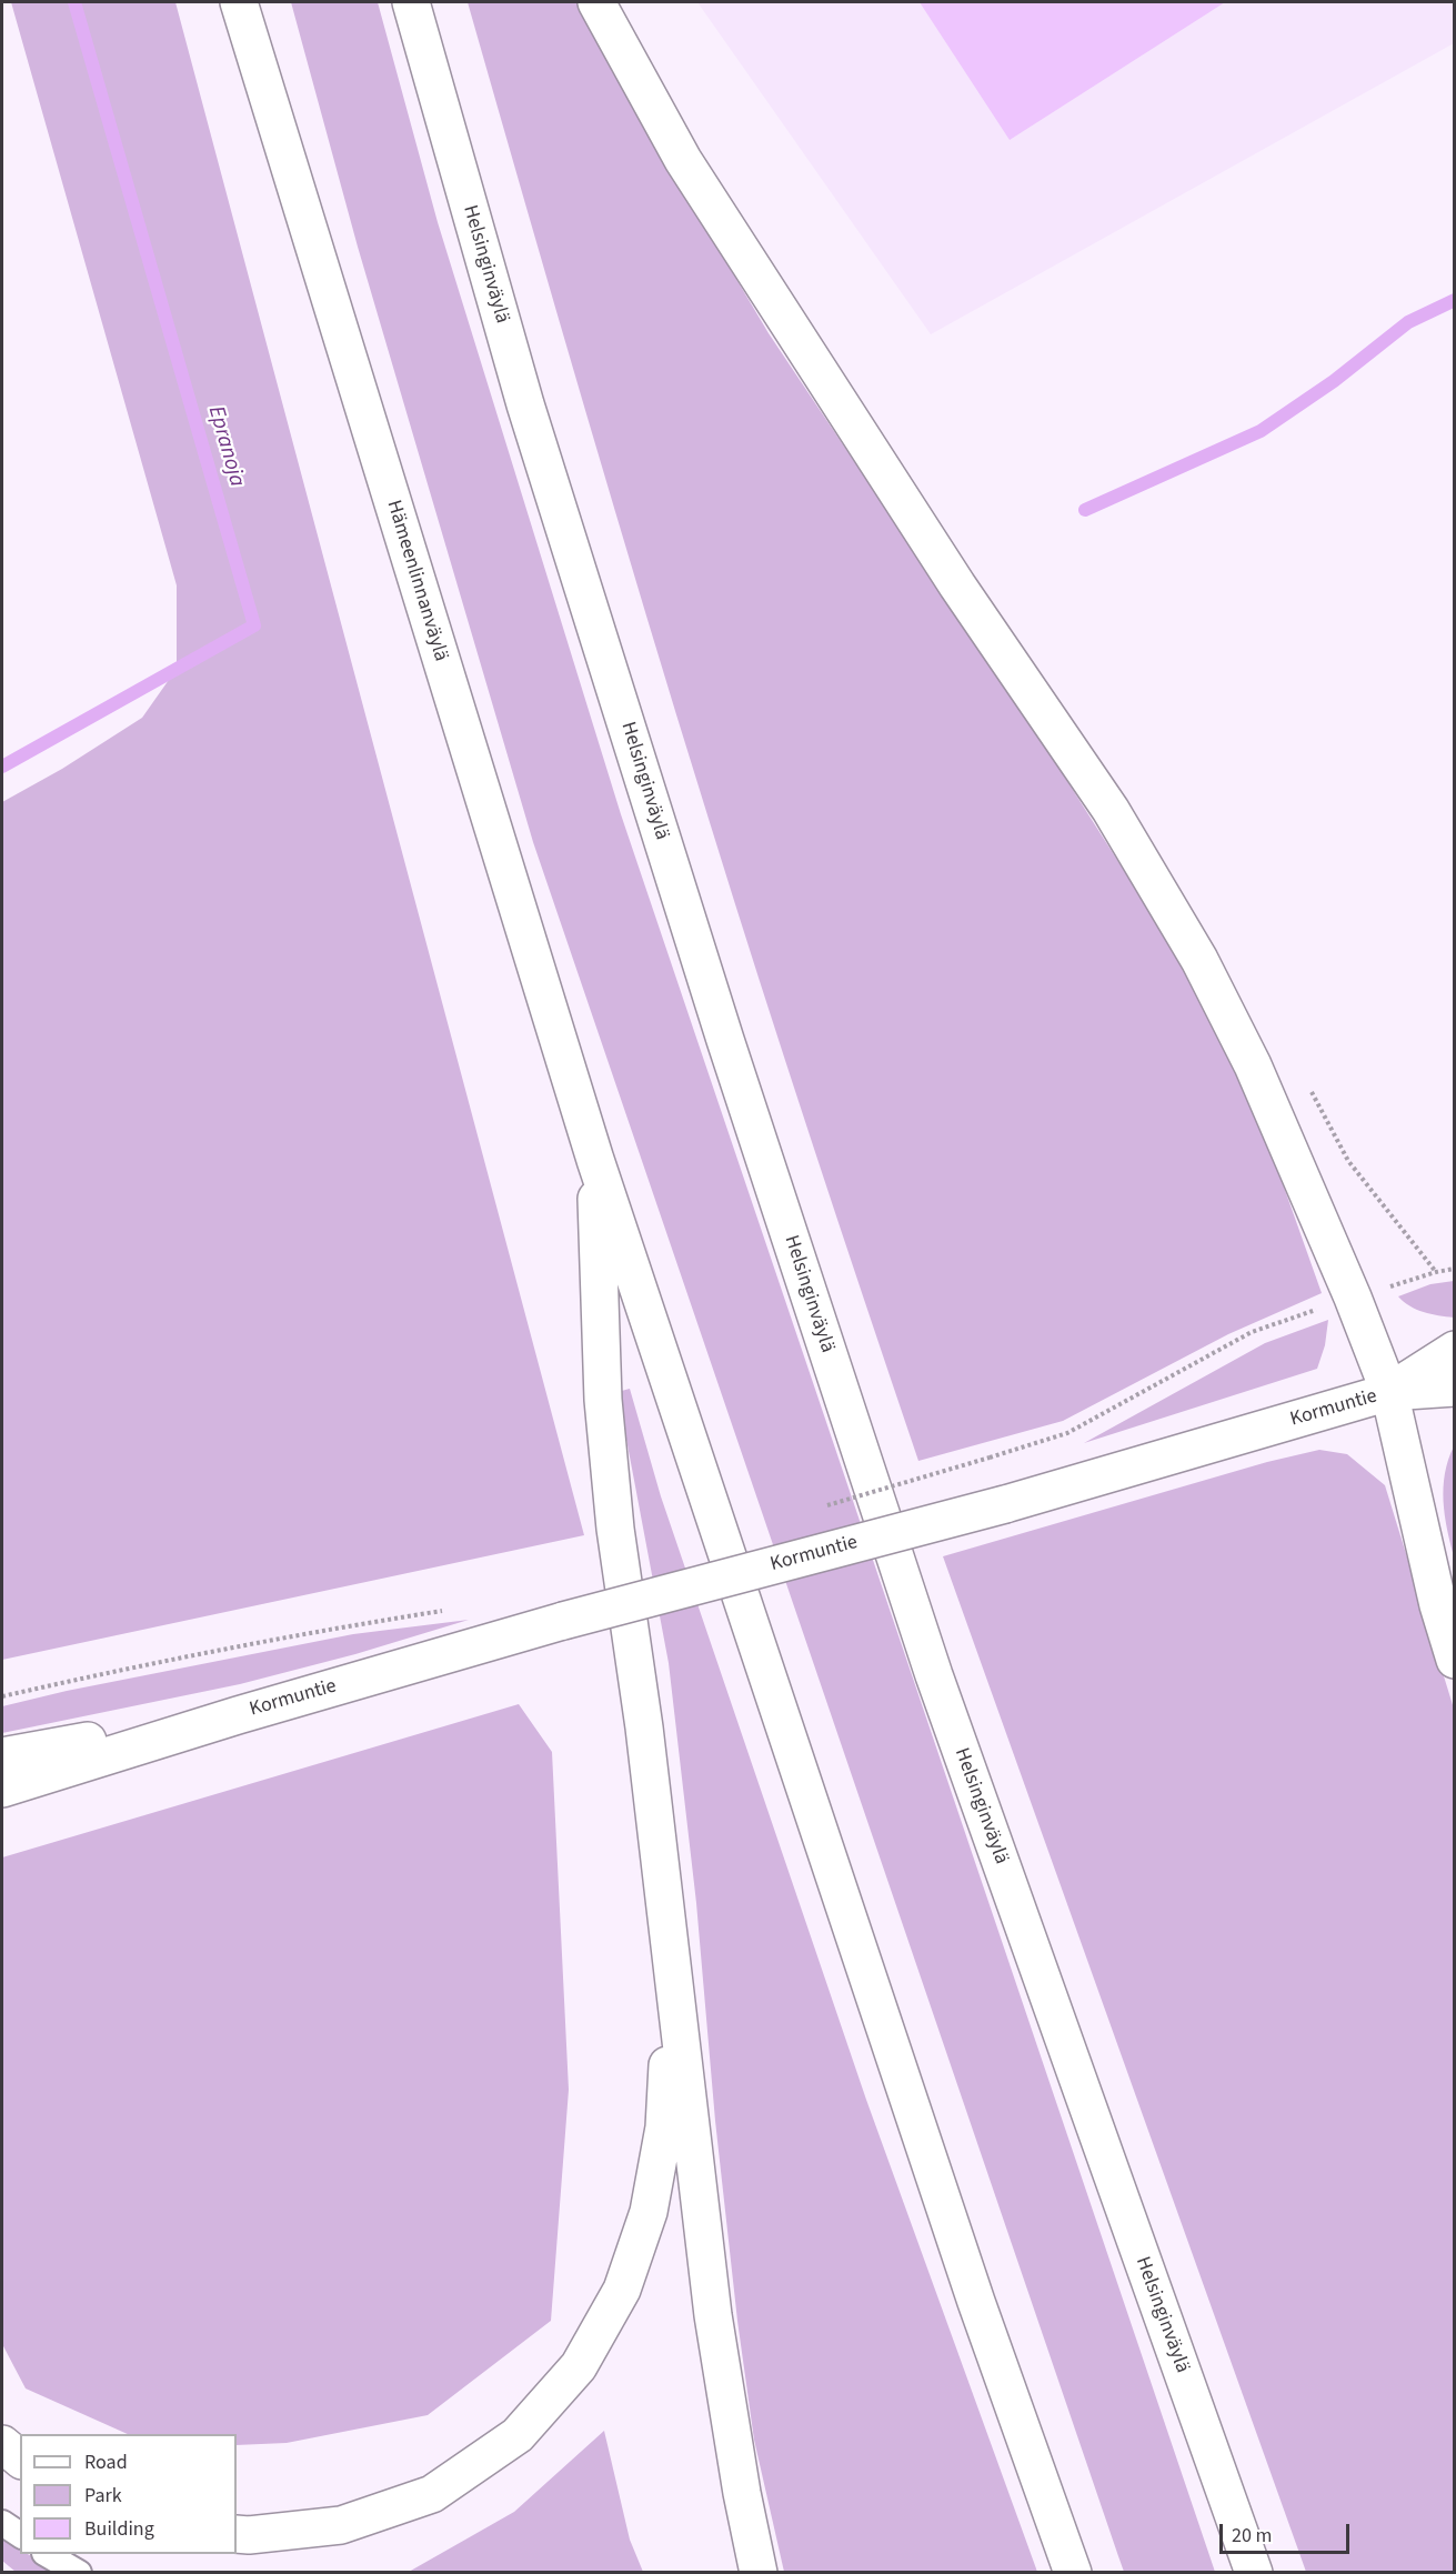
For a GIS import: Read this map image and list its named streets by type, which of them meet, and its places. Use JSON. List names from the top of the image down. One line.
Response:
{"streets":{"main road":["Helsinginväylä","Hämeenlinnanväylä","Kormuntie"]},"water":["Epranoja"],"legend":["Road","Park","Building"],"scale_bar":"20 m"}
